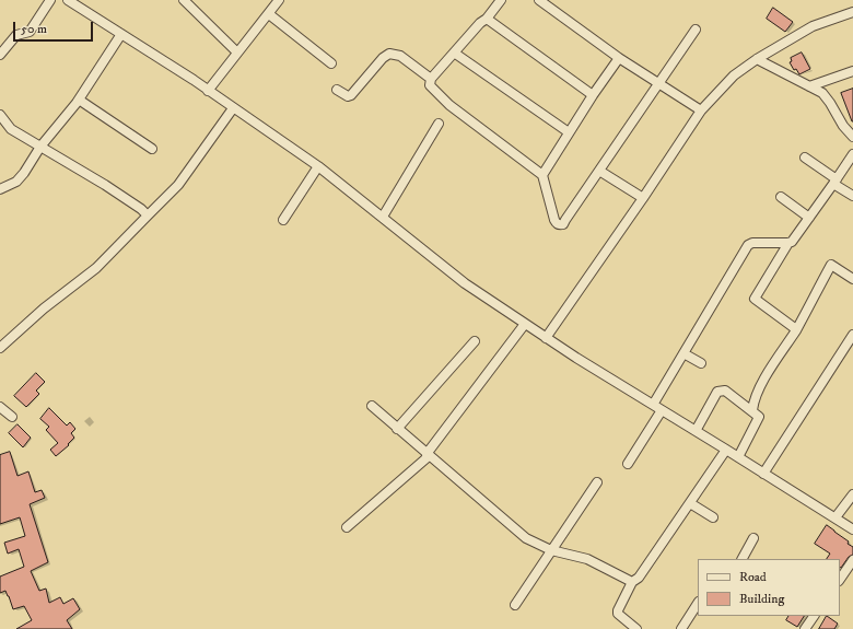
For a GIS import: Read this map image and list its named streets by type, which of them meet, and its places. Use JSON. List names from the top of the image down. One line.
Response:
{"legend":["Road","Building"],"scale_bar":"50 m"}
